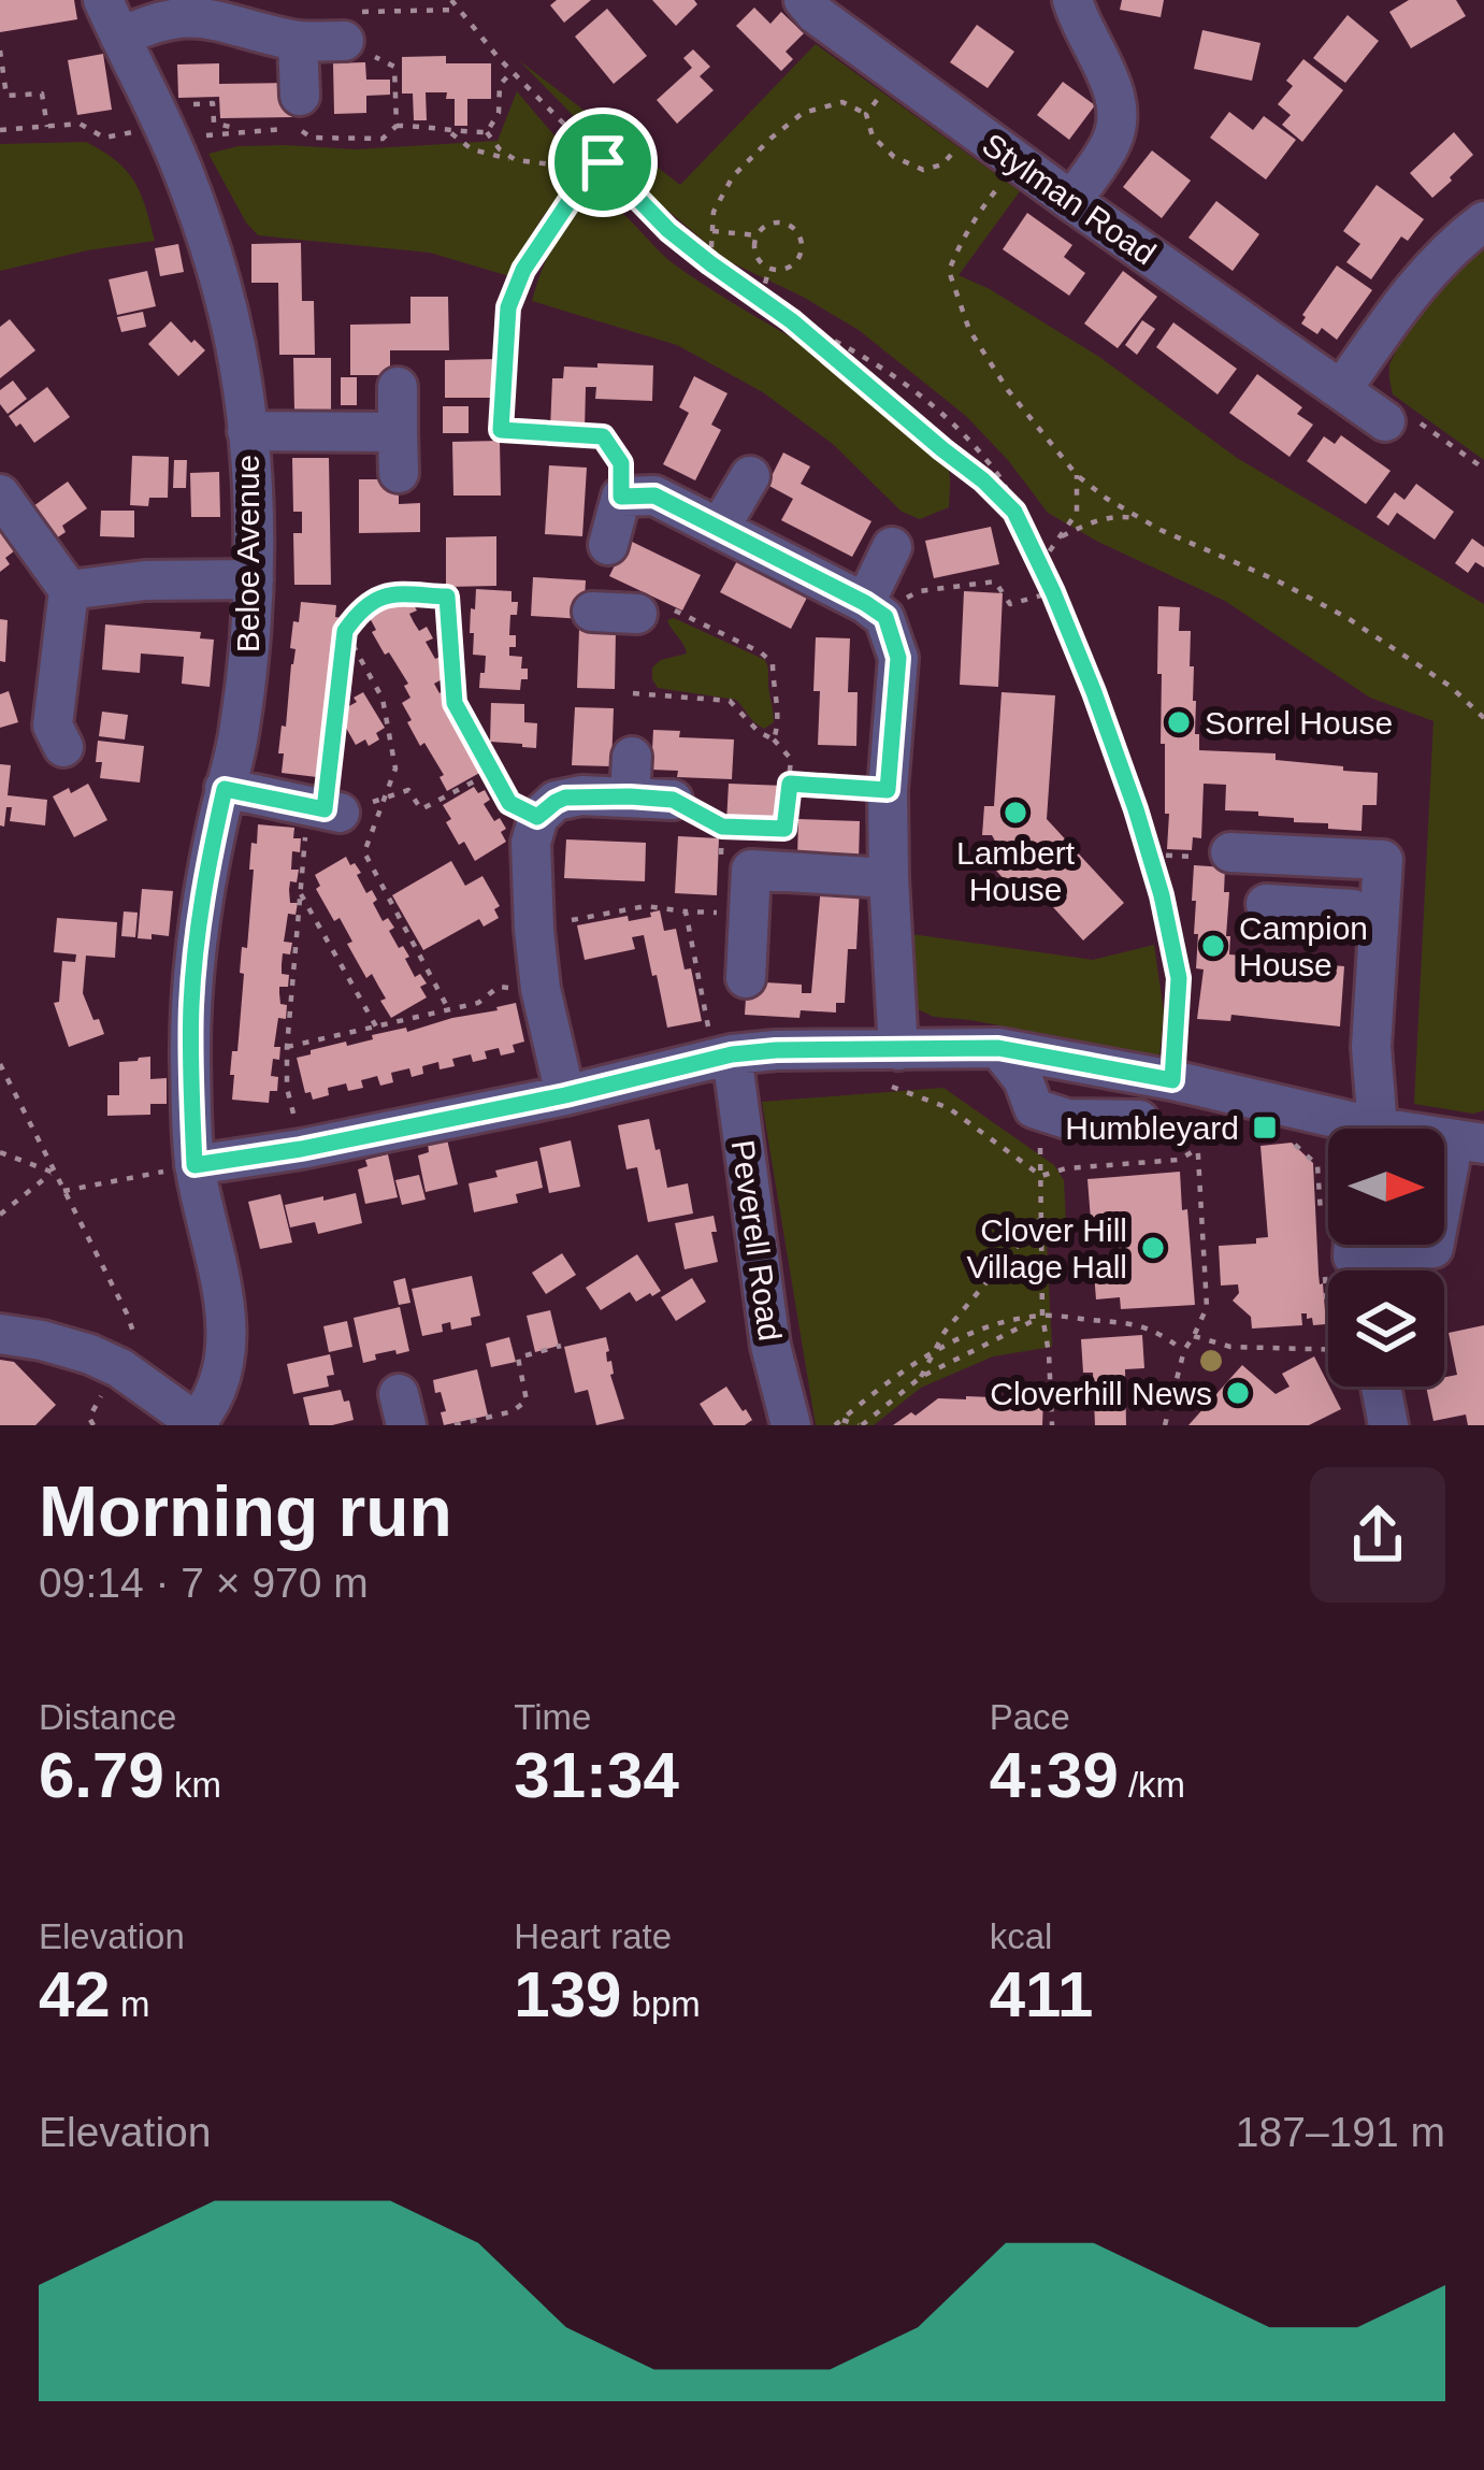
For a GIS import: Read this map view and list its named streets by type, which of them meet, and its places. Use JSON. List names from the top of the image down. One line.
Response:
{"streets":{"street":["Stylman Road","Beloe Avenue","Peverell Road"]},"places":{"other":["Sorrel House","Lambert House","Campion House","Clover Hill Village Hall","Cloverhill News"],"transit":["Humbleyard"]},"north":"right","page":{"heading":["Morning run","09:14 · 7 × 970 m"],"stats":[["Distance","6.79 km"],["Time","31:34"],["Pace","4:39 /km"],["Elevation","42 m"],["Heart rate","139 bpm"],["kcal","411"]],"chart":["Elevation","187–191 m"]}}
